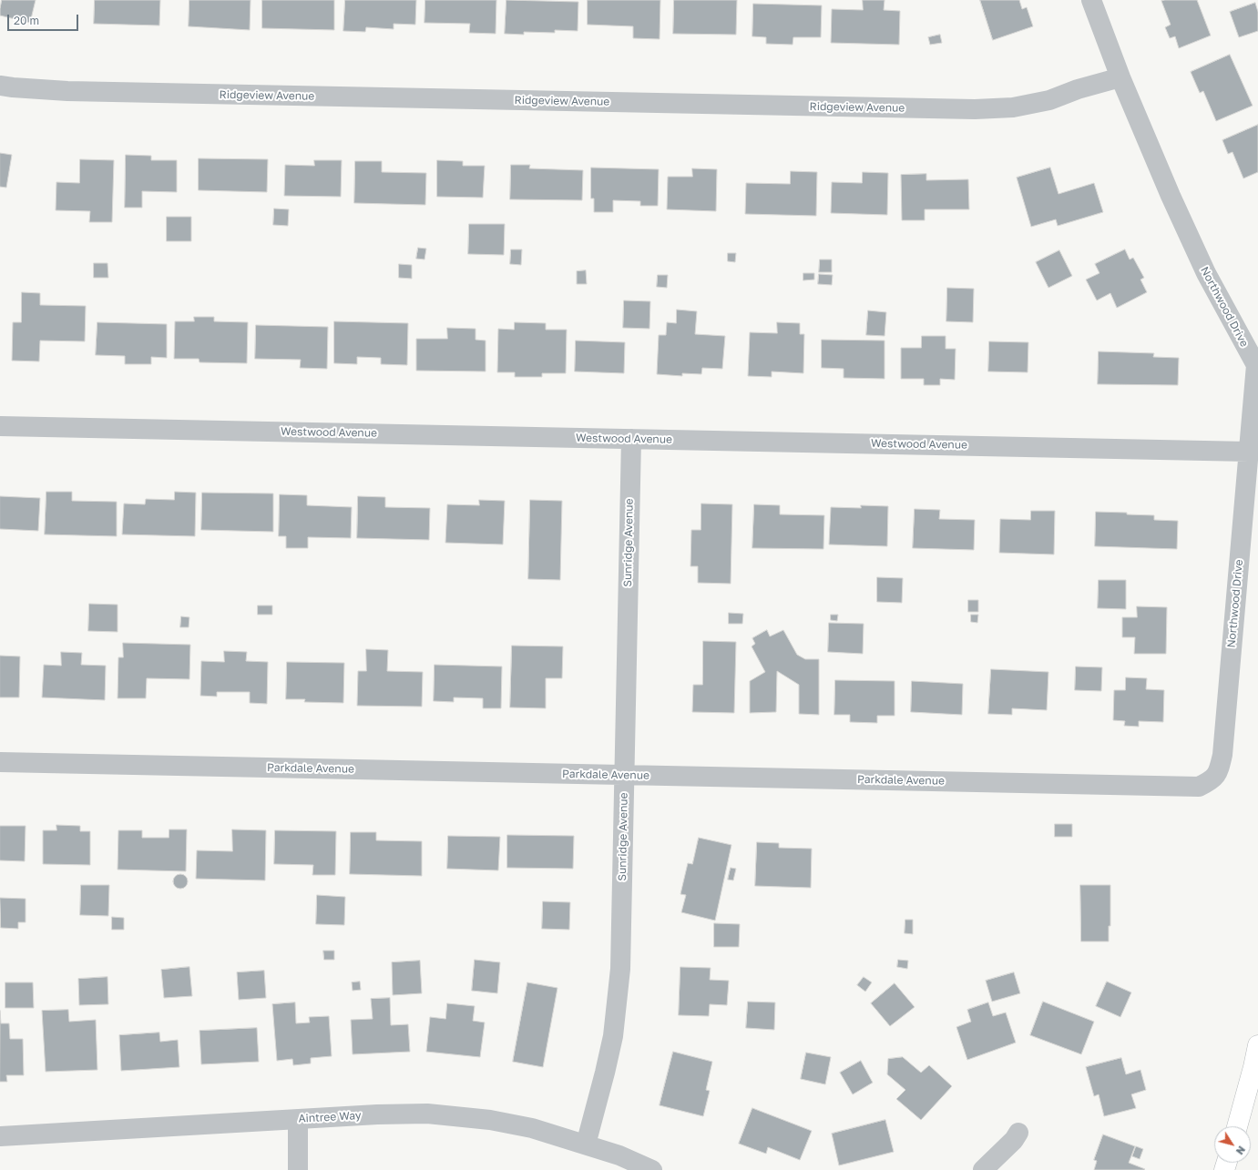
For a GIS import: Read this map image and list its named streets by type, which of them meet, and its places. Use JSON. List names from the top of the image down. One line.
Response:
{"streets":{"street":["Ridgeview Avenue","Northwood Drive","Westwood Avenue","Sunridge Avenue","Parkdale Avenue","Aintree Way"]},"crossings":[["Ridgeview Avenue","Northwood Drive"],["Northwood Drive","Westwood Avenue"],["Northwood Drive","Parkdale Avenue"],["Westwood Avenue","Sunridge Avenue"],["Sunridge Avenue","Parkdale Avenue"],["Sunridge Avenue","Aintree Way"]],"scale_bar":"20 m","north":"bottom right"}
